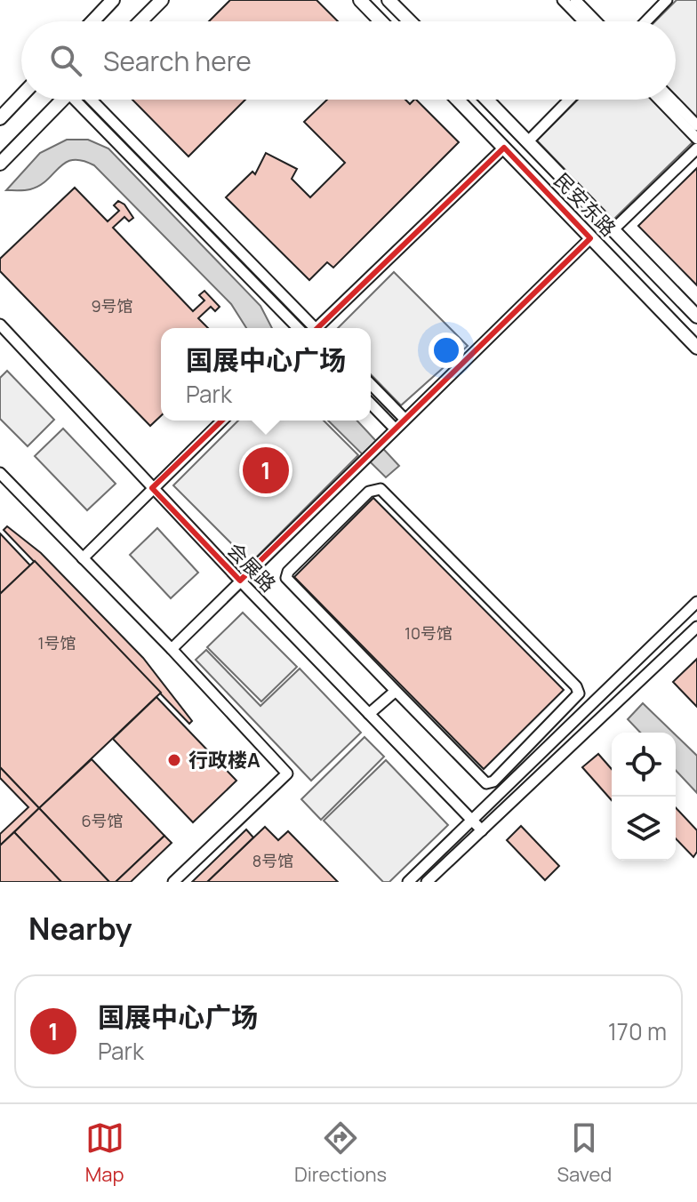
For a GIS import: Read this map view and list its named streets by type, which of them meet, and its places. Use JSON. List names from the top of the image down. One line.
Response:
{"streets":{"main road":["民安东路"],"street":["会展路"]},"places":["行政楼A"],"house_numbers":["9号馆","10号馆","1号馆","6号馆","8号馆"],"page":{"search":"Search here","popup":["国展中心广场","Park"],"pins":"1","heading":"Nearby","list":[{"mark":"1","name":"国展中心广场","note":"Park","value":"170 m"}],"nav":["Map","Directions","Saved"]}}
